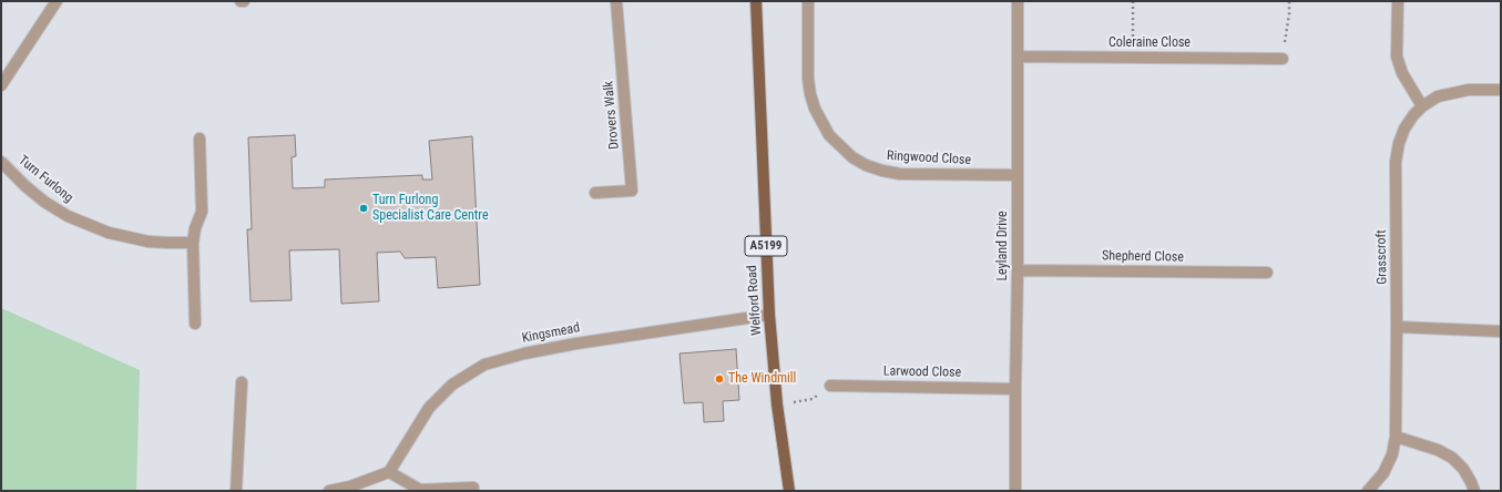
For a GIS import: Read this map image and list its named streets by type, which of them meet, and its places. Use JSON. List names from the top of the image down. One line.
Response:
{"streets":{"main road":["A5199","Welford Road"],"street":["Coleraine Close","Drovers Walk","Ringwood Close","Turn Furlong","Leyland Drive","Shepherd Close","Grasscroft","Kingsmead","Larwood Close"]},"crossings":[["Coleraine Close","Leyland Drive"],["Ringwood Close","Leyland Drive"],["Leyland Drive","Shepherd Close"],["Leyland Drive","Larwood Close"],["Welford Road","Kingsmead"]],"places":["Turn Furlong Specialist Care Centre","The Windmill"]}
